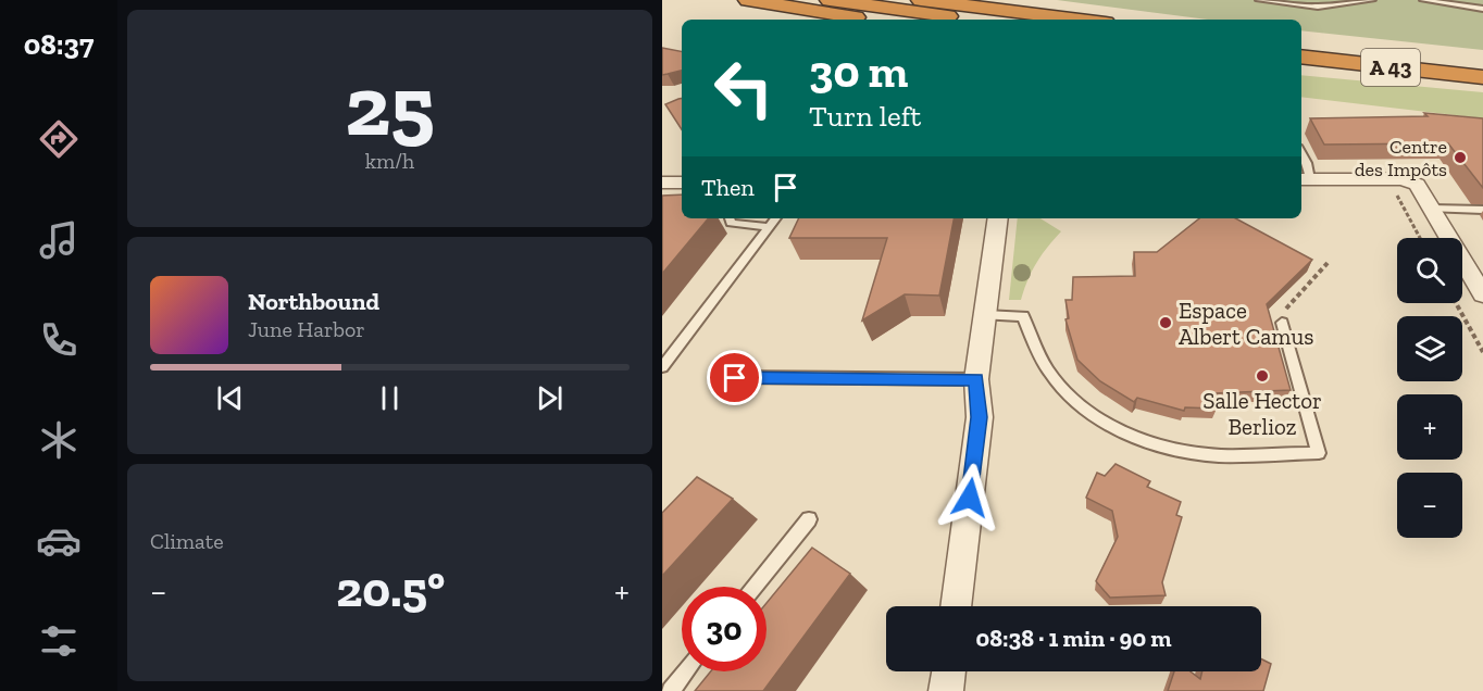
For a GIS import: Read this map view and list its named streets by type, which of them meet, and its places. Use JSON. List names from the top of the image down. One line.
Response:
{"streets":{"highway":["A 43"]},"places":["Centre des Impôts","Espace Albert Camus","Salle Hector Berlioz"],"page":{"tabs":"08:37","tile":[["25","km/h"],"Climate"],"turn":["30 m","Turn left"],"then":"Then","map_buttons":["+","−"],"song":["Northbound","June Harbor"],"heat":["−","20.5°","+"],"limit":"30","trip":"08:38 · 1 min · 90 m"}}
